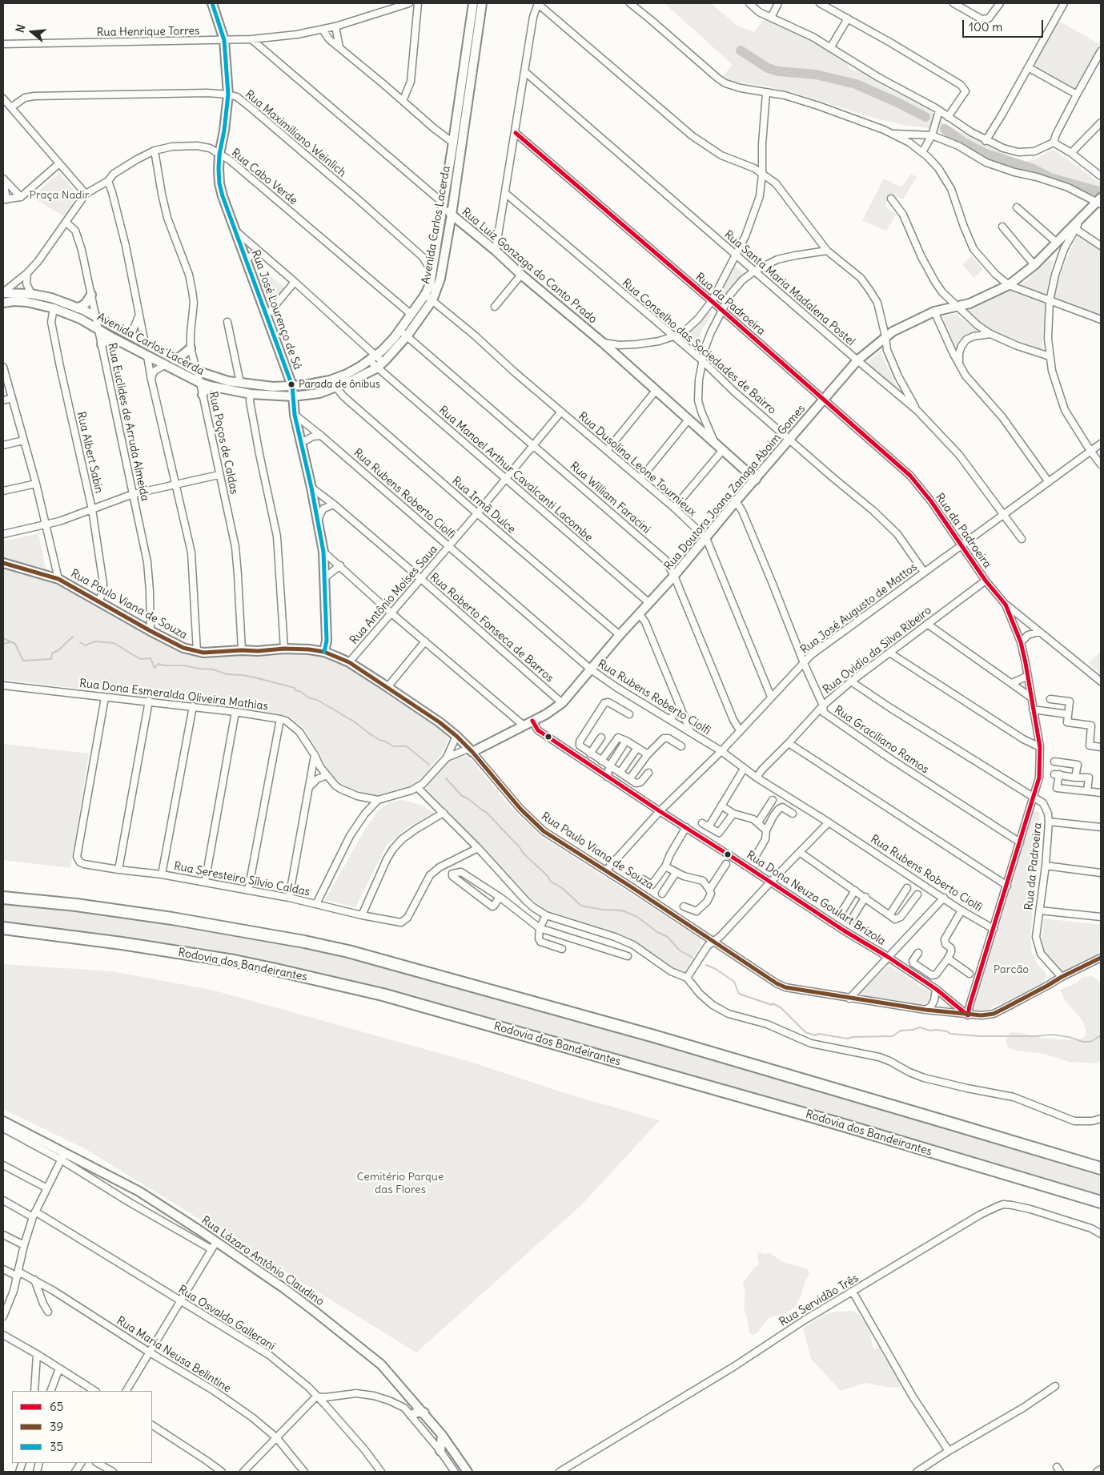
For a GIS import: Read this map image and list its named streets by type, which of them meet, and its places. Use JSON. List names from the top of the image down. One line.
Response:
{"streets":{"highway":["Rodovia dos Bandeirantes"],"street":["Rua Henrique Torres","Rua Maximiliano Weinlich","Rua Cabo Verde","Avenida Carlos Lacerda","Rua Luiz Gonzaga do Canto Prado","Rua Santa Maria Madalena Postel","Rua da Padroeira","Rua José Lourenço de Sá","Rua Conselho das Sociedades de Bairro","Rua Euclides de Arruda Almeida","Rua Poços de Caldas","Rua Albert Sabin","Rua Dusolina Leone Tournieux","Rua Manoel Arthur Cavalcanti Lacombe","Rua Doutora Joana Zanaga Aboim Gomes","Rua Rubens Roberto Ciolfi","Rua William Faracini","Rua Irmã Dulce","Rua Antônio Moises Saua","Rua Paulo Viana de Souza","Rua José Augusto de Mattos","Rua Roberto Fonseca de Barros","Rua Ovidio da Silva Ribeiro","Rua Dona Esmeralda Oliveira Mathias","Rua Graciliano Ramos","Rua Seresteiro Sílvio Caldas","Rua Dona Neuza Goulart Brizola","Rua Lázaro Antônio Claudino","Rua Servidão Três","Rua Osvaldo Gallerani","Rua Maria Neusa Belintine"]},"crossings":[["Rua Henrique Torres","Rua Luiz Gonzaga do Canto Prado"],["Rua Henrique Torres","Rua José Lourenço de Sá"],["Rua Maximiliano Weinlich","Avenida Carlos Lacerda"],["Rua Maximiliano Weinlich","Rua José Lourenço de Sá"],["Rua Cabo Verde","Avenida Carlos Lacerda"],["Rua Cabo Verde","Rua José Lourenço de Sá"],["Rua Cabo Verde","Rua Euclides de Arruda Almeida"],["Rua Cabo Verde","Rua Poços de Caldas"],["Avenida Carlos Lacerda","Rua Luiz Gonzaga do Canto Prado"],["Avenida Carlos Lacerda","Rua José Lourenço de Sá"],["Avenida Carlos Lacerda","Rua Euclides de Arruda Almeida"],["Avenida Carlos Lacerda","Rua Poços de Caldas"],["Avenida Carlos Lacerda","Rua Albert Sabin"],["Avenida Carlos Lacerda","Rua Dusolina Leone Tournieux"],["Avenida Carlos Lacerda","Rua Manoel Arthur Cavalcanti Lacombe"],["Avenida Carlos Lacerda","Rua William Faracini"],["Avenida Carlos Lacerda","Rua Irmã Dulce"],["Rua Luiz Gonzaga do Canto Prado","Rua Doutora Joana Zanaga Aboim Gomes"],["Rua Santa Maria Madalena Postel","Rua Doutora Joana Zanaga Aboim Gomes"],["Rua Santa Maria Madalena Postel","Rua José Augusto de Mattos"],["Rua da Padroeira","Rua Doutora Joana Zanaga Aboim Gomes"],["Rua da Padroeira","Rua Paulo Viana de Souza"],["Rua da Padroeira","Rua José Augusto de Mattos"],["Rua da Padroeira","Rua Ovidio da Silva Ribeiro"],["Rua José Lourenço de Sá","Rua Rubens Roberto Ciolfi"],["Rua José Lourenço de Sá","Rua Paulo Viana de Souza"],["Rua José Lourenço de Sá","Rua Roberto Fonseca de Barros"],["Rua Conselho das Sociedades de Bairro","Rua Doutora Joana Zanaga Aboim Gomes"],["Rua Conselho das Sociedades de Bairro","Rua José Augusto de Mattos"],["Rua Euclides de Arruda Almeida","Rua Paulo Viana de Souza"],["Rua Poços de Caldas","Rua Paulo Viana de Souza"],["Rua Albert Sabin","Rua Paulo Viana de Souza"],["Rua Dusolina Leone Tournieux","Rua Doutora Joana Zanaga Aboim Gomes"],["Rua Dusolina Leone Tournieux","Rua Antônio Moises Saua"],["Rua Dusolina Leone Tournieux","Rua José Augusto de Mattos"],["Rua Manoel Arthur Cavalcanti Lacombe","Rua Doutora Joana Zanaga Aboim Gomes"],["Rua Manoel Arthur Cavalcanti Lacombe","Rua Antônio Moises Saua"],["Rua Doutora Joana Zanaga Aboim Gomes","Rua Rubens Roberto Ciolfi"],["Rua Doutora Joana Zanaga Aboim Gomes","Rua William Faracini"],["Rua Doutora Joana Zanaga Aboim Gomes","Rua Irmã Dulce"],["Rua Doutora Joana Zanaga Aboim Gomes","Rua Paulo Viana de Souza"],["Rua Doutora Joana Zanaga Aboim Gomes","Rua Roberto Fonseca de Barros"],["Rua Doutora Joana Zanaga Aboim Gomes","Rua Dona Esmeralda Oliveira Mathias"],["Rua Doutora Joana Zanaga Aboim Gomes","Rua Graciliano Ramos"],["Rua Doutora Joana Zanaga Aboim Gomes","Rua Dona Neuza Goulart Brizola"],["Rua Rubens Roberto Ciolfi","Rua Antônio Moises Saua"],["Rua Rubens Roberto Ciolfi","Rua José Augusto de Mattos"],["Rua Rubens Roberto Ciolfi","Rua Ovidio da Silva Ribeiro"],["Rua William Faracini","Rua Antônio Moises Saua"],["Rua William Faracini","Rua José Augusto de Mattos"],["Rua Irmã Dulce","Rua Antônio Moises Saua"],["Rua Antônio Moises Saua","Rua Paulo Viana de Souza"],["Rua Antônio Moises Saua","Rua Roberto Fonseca de Barros"],["Rua Paulo Viana de Souza","Rua José Augusto de Mattos"],["Rua Paulo Viana de Souza","Rua Dona Neuza Goulart Brizola"],["Rua José Augusto de Mattos","Rua Graciliano Ramos"],["Rua José Augusto de Mattos","Rua Dona Neuza Goulart Brizola"],["Rua Ovidio da Silva Ribeiro","Rua Graciliano Ramos"],["Rua Dona Esmeralda Oliveira Mathias","Rua Seresteiro Sílvio Caldas"]],"parks":["Praça Nadir","Parcão","Cemitério Parque das Flores"],"places":["Parada de ônibus"],"lines":["transit line 35","transit line 65","transit line 39"],"legend":["65","39","35"],"scale_bar":"100 m","north":"left"}
